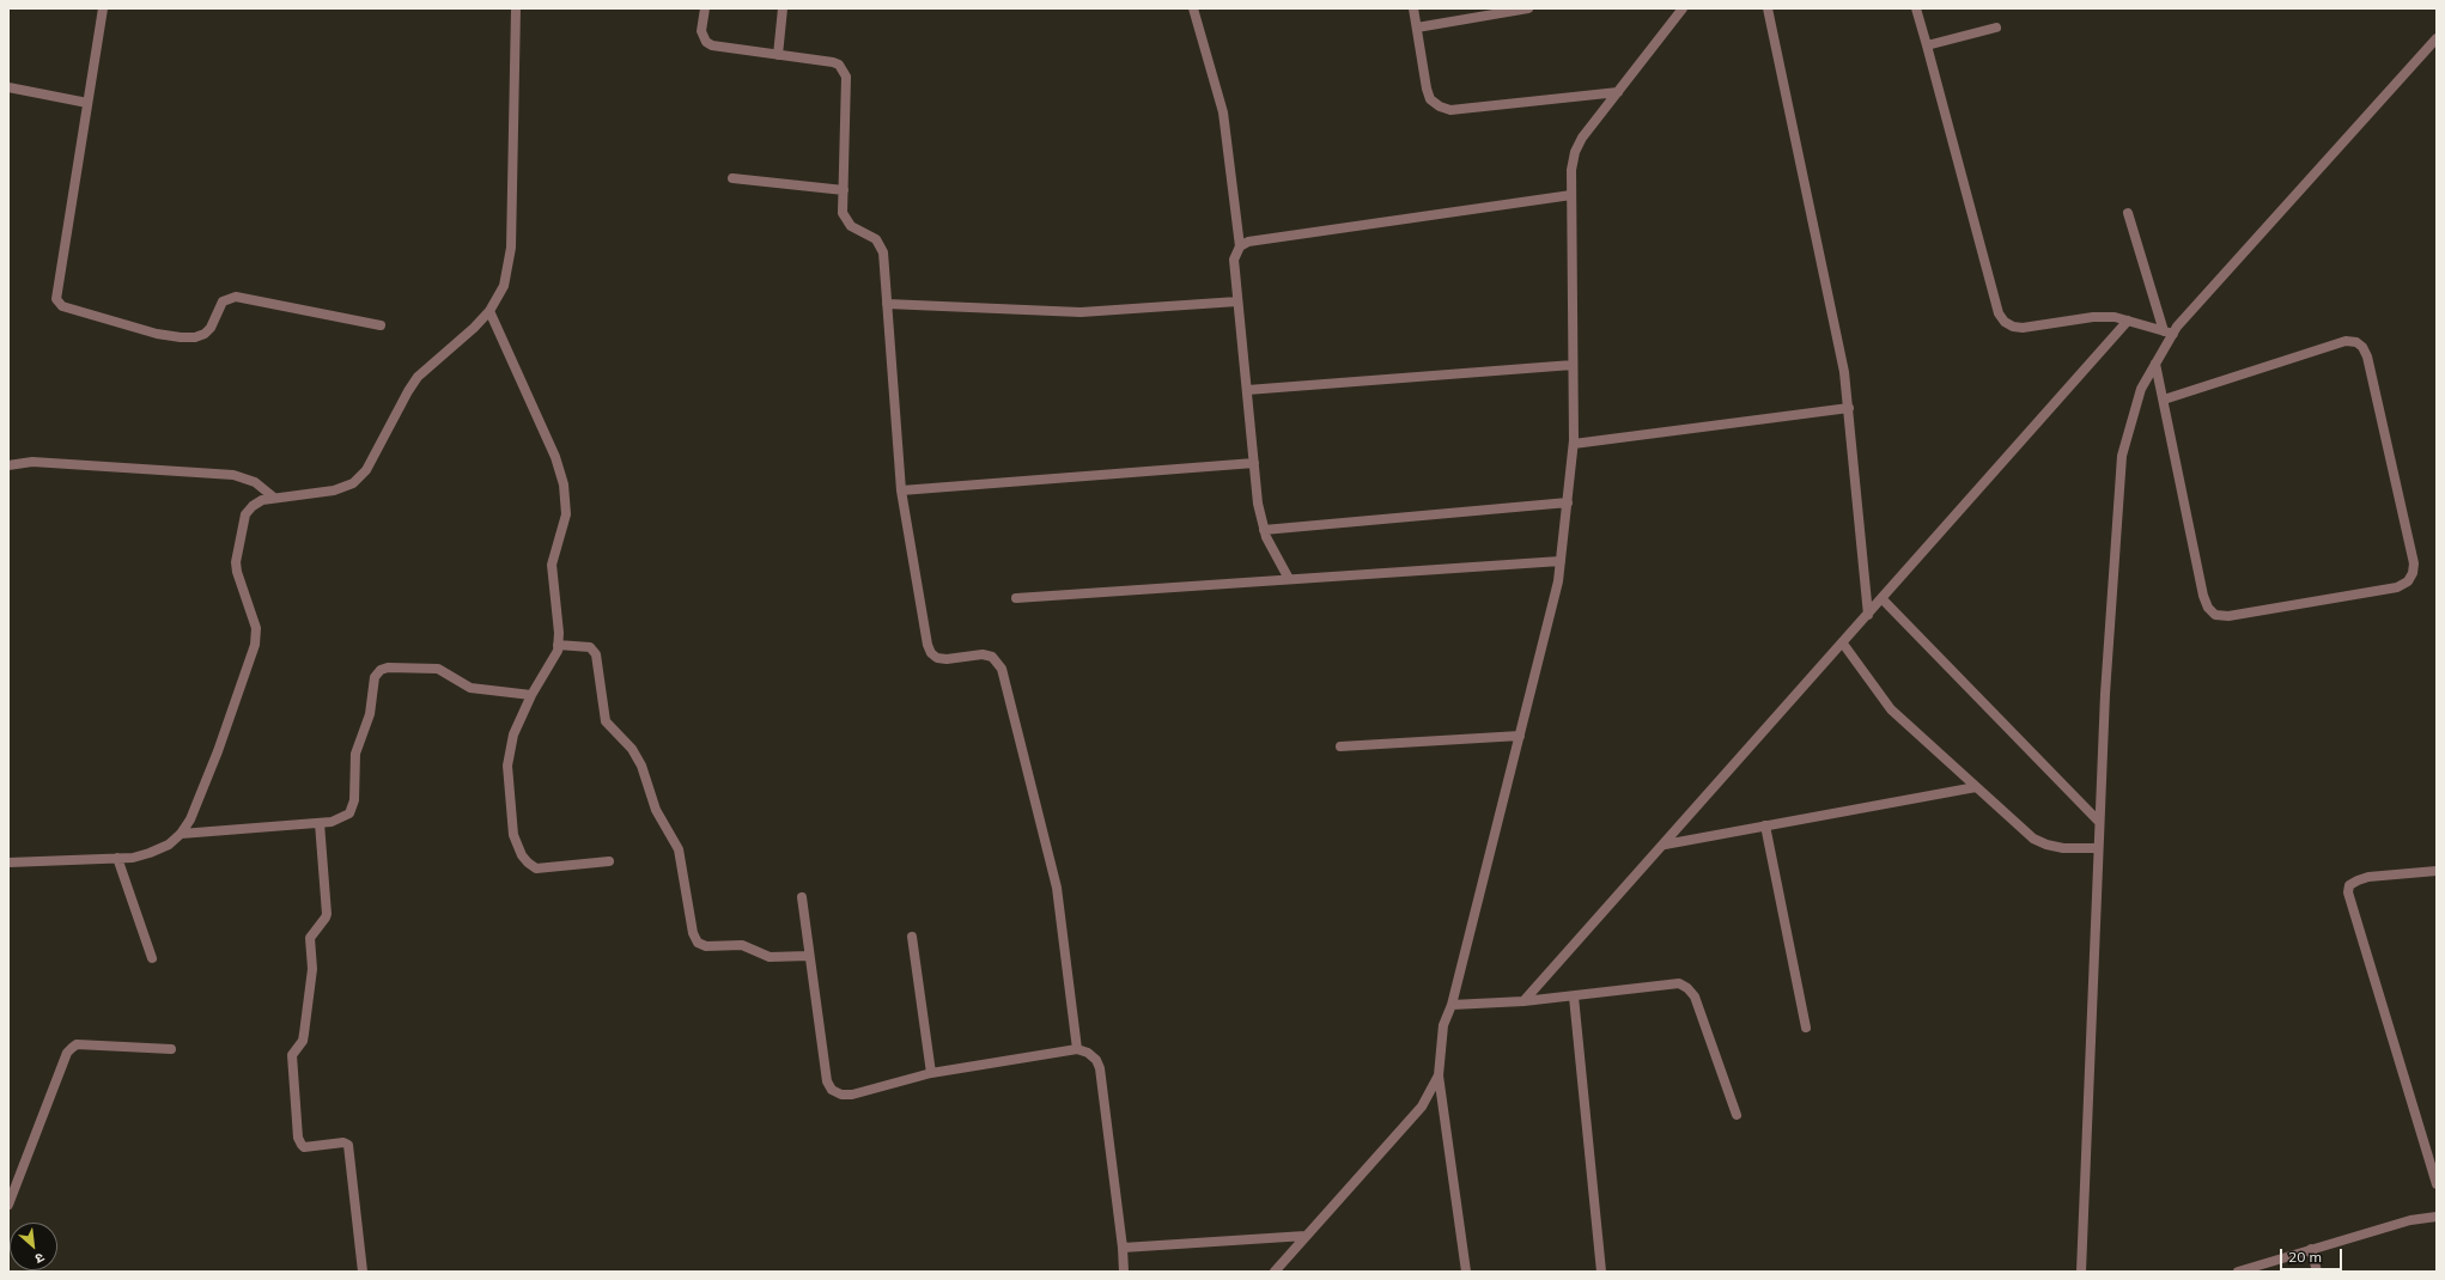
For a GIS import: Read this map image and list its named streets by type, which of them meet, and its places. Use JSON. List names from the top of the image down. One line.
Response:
{"scale_bar":"20 m","north":"bottom right"}
